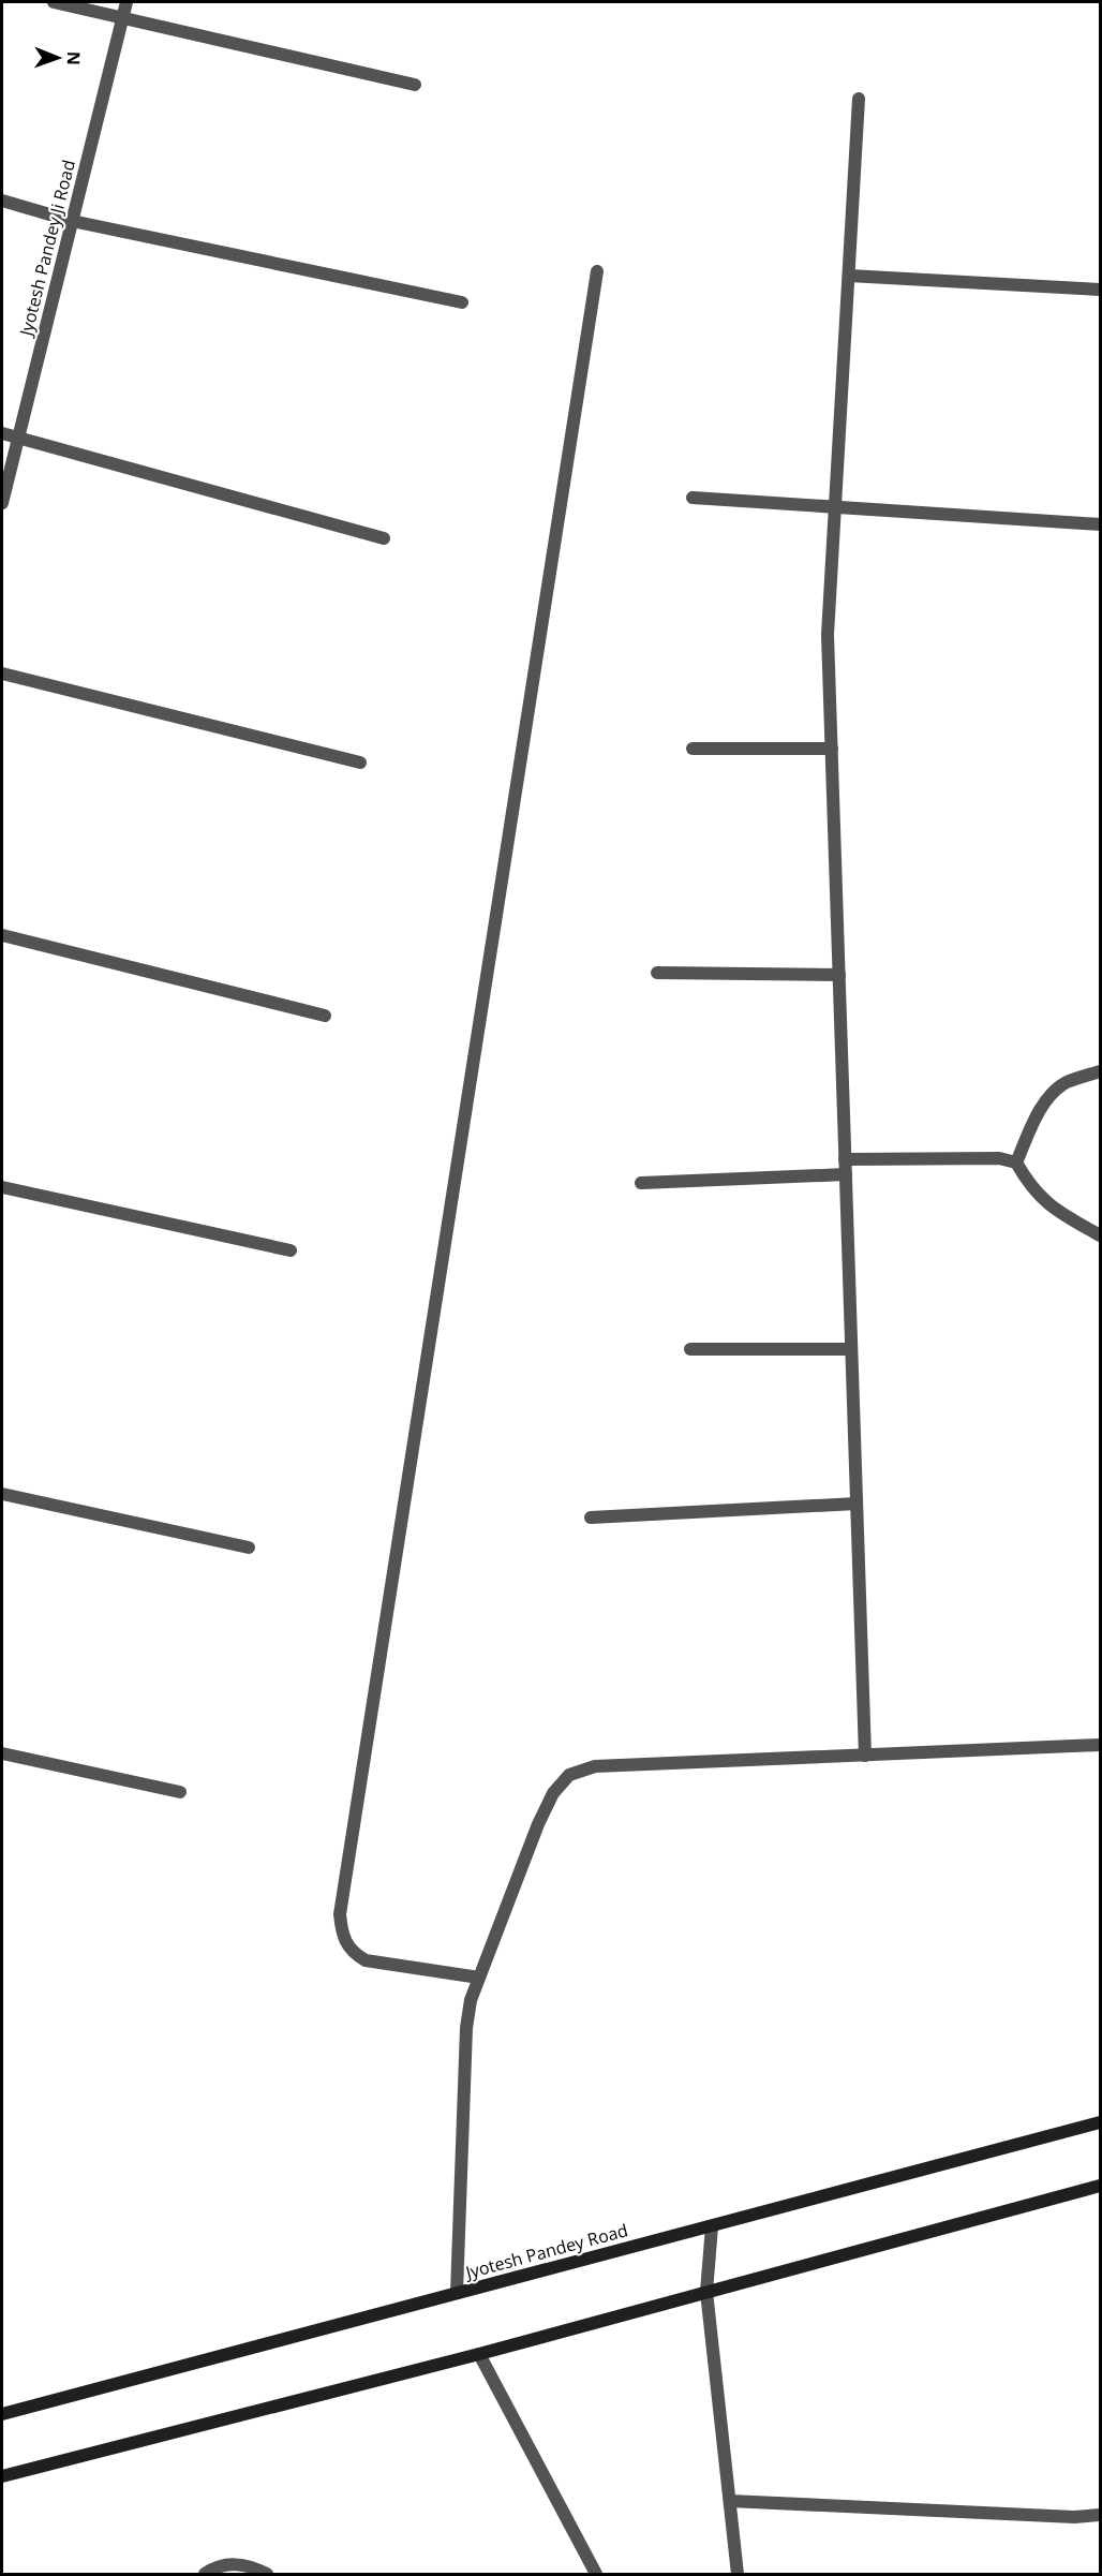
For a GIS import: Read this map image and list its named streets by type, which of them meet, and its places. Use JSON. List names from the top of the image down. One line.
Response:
{"streets":{"street":["Jyotesh Pandey Ji Road","Jyotesh Pandey Road"]},"north":"right"}
